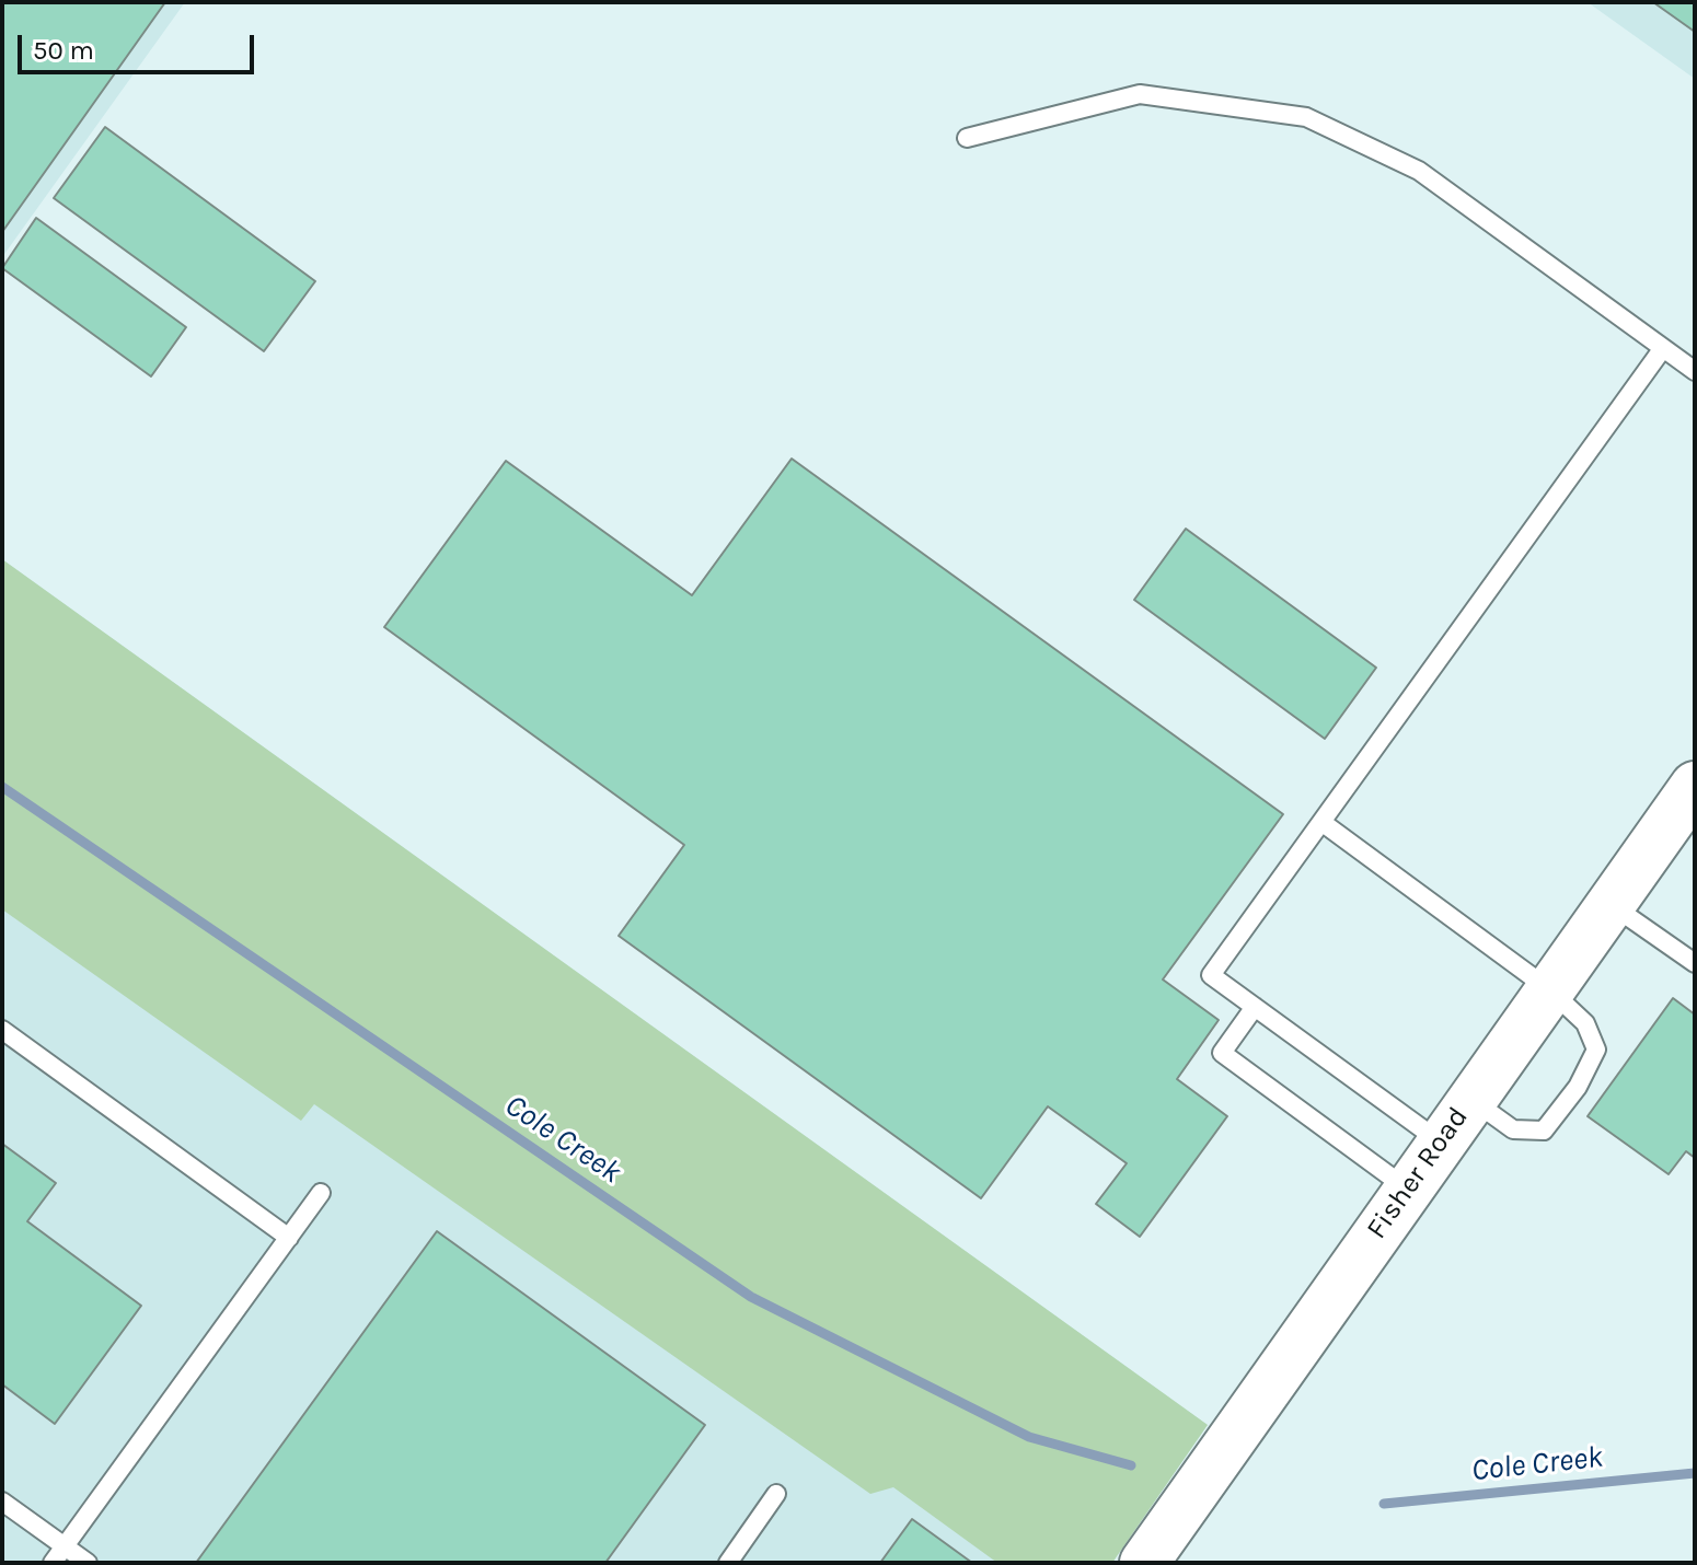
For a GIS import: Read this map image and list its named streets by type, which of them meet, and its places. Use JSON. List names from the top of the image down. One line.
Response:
{"streets":{"street":["Fisher Road"]},"water":["Cole Creek"],"scale_bar":"50 m"}
